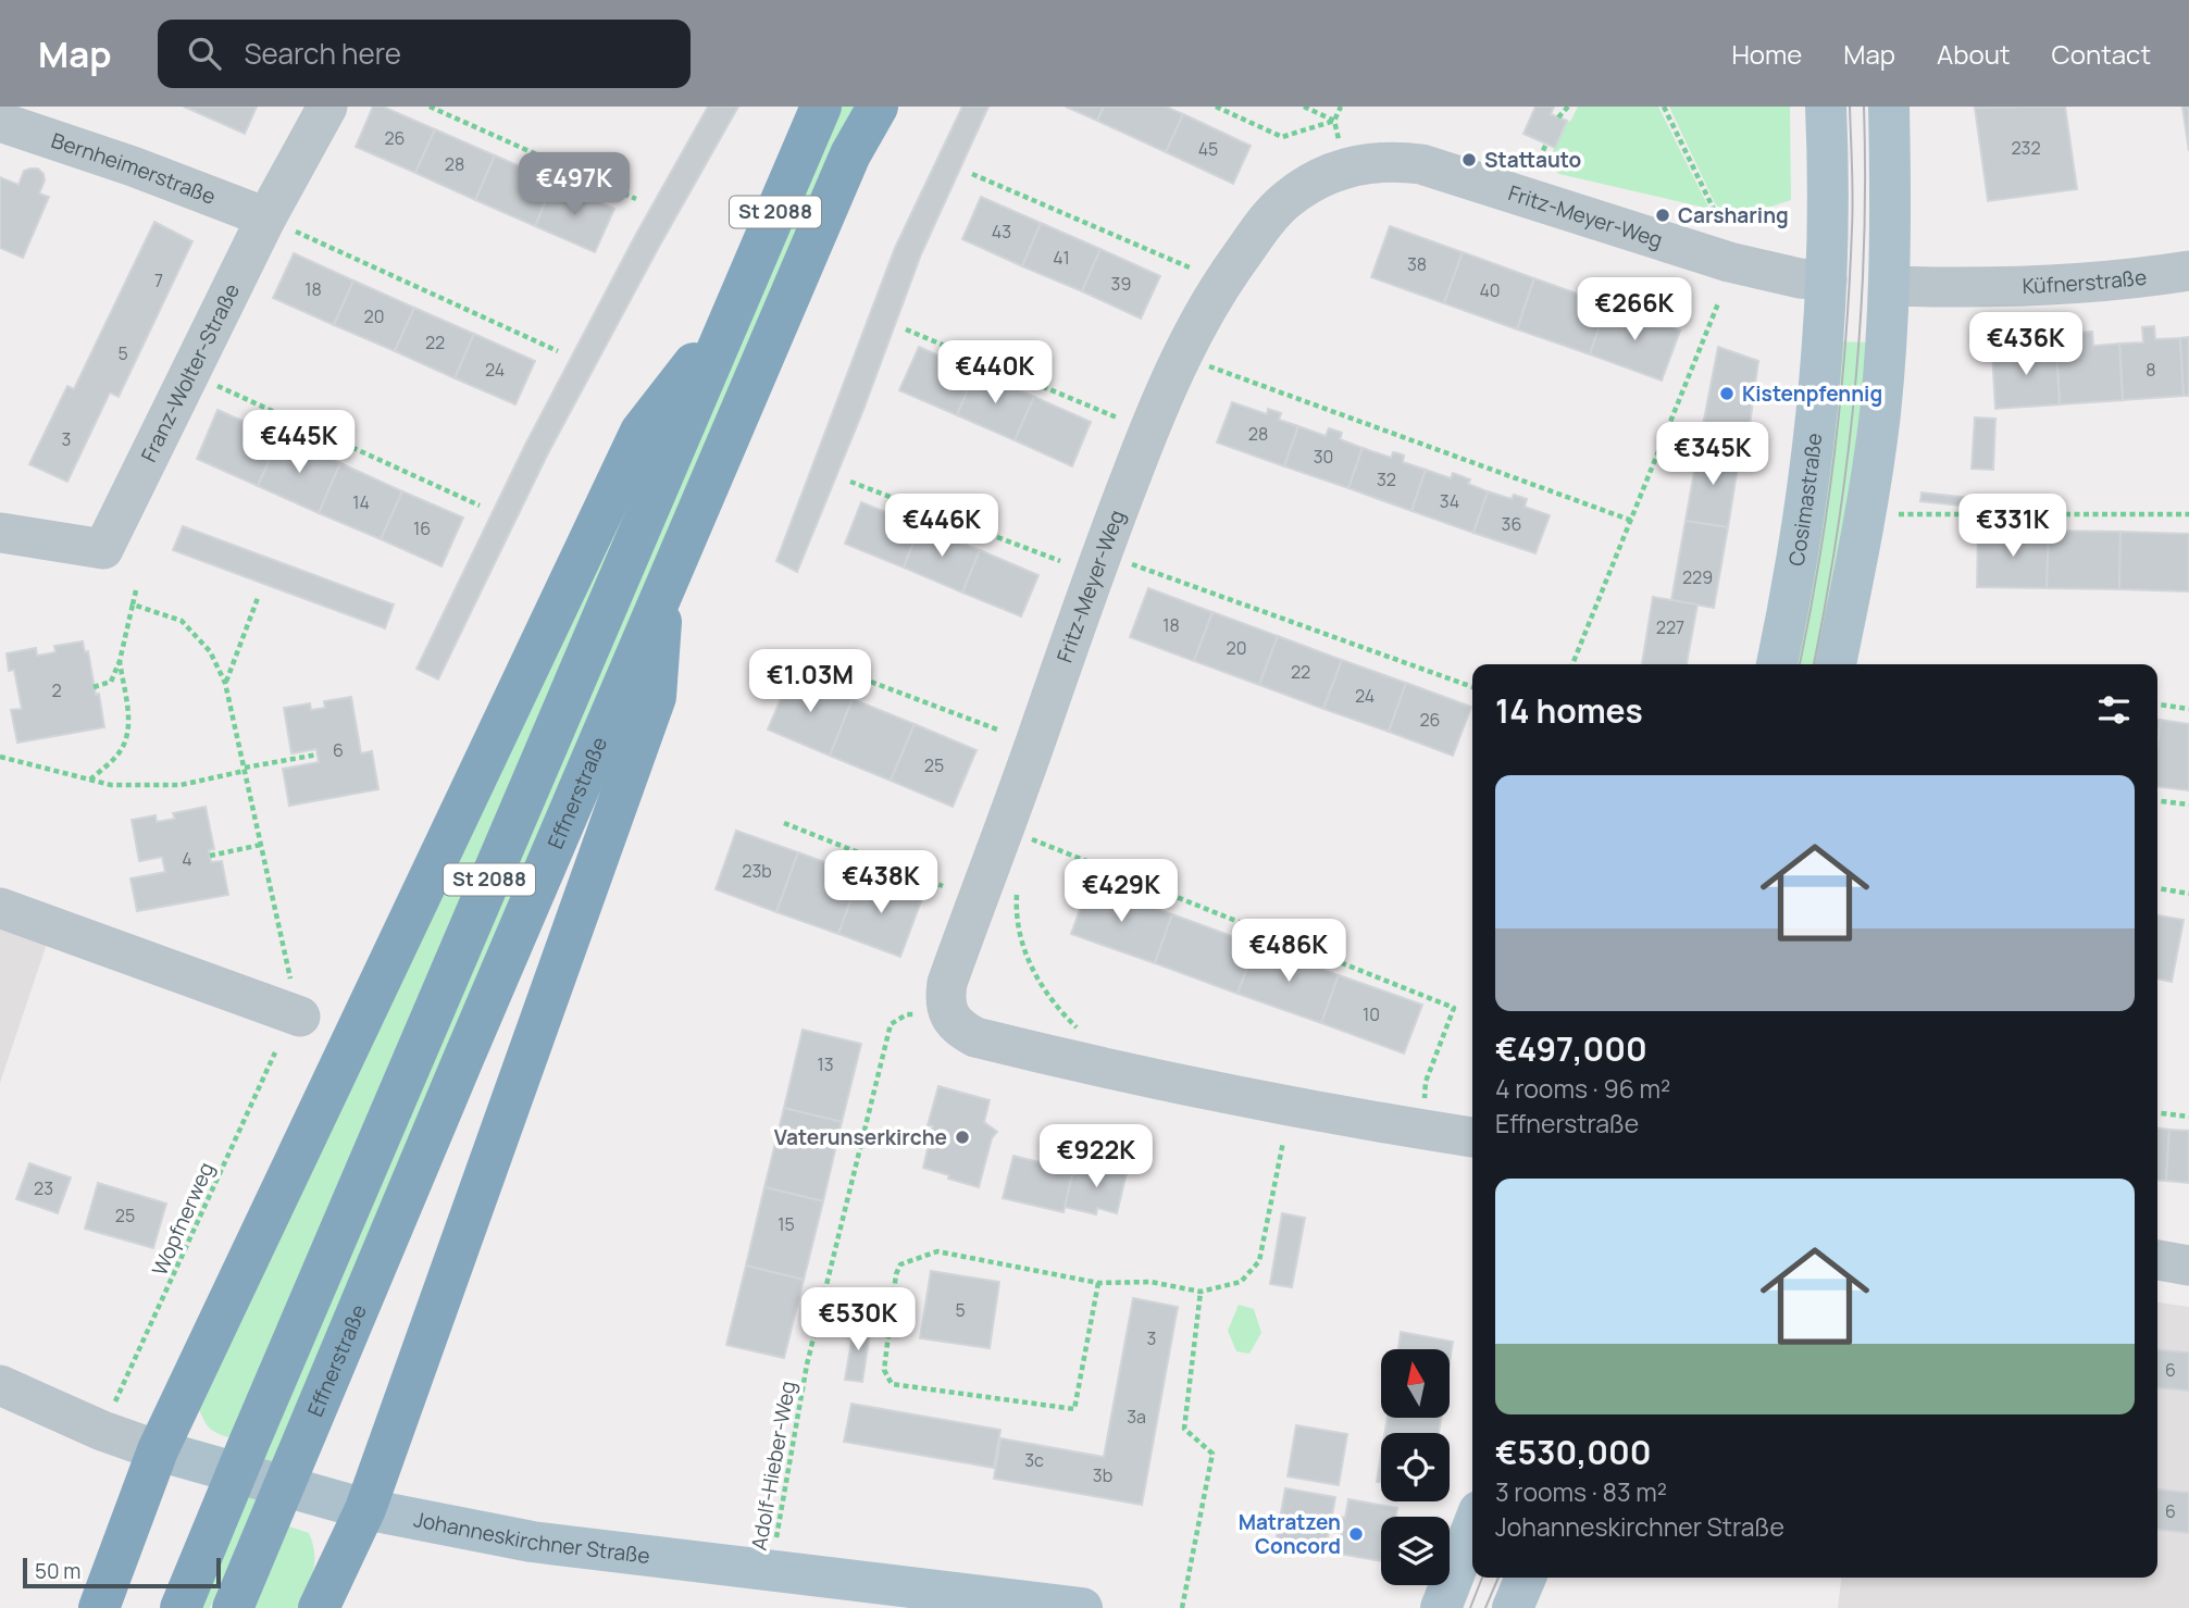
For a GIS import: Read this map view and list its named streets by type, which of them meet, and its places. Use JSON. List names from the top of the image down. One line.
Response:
{"streets":{"highway":["St 2088","Effnerstraße"],"main road":["Cosimastraße","Johanneskirchner Straße"],"street":["Bernheimerstraße","Fritz-Meyer-Weg","Küfnerstraße","Franz-Wolter-Straße"],"path":["Wopfnerweg","Adolf-Hieber-Weg"]},"crossings":[["Bernheimerstraße","Franz-Wolter-Straße"],["Fritz-Meyer-Weg","Cosimastraße"],["Fritz-Meyer-Weg","Adolf-Hieber-Weg"],["Adolf-Hieber-Weg","Johanneskirchner Straße"]],"places":["Stattauto","Carsharing","Kistenpfennig","Vaterunserkirche","Matratzen Concord"],"house_numbers":["26","232","45","28","43","41","38","7","39","18","40","20","22","5","24","8","28","3","30","32","34","14","36","16","229","18","227","20","22","2","24","26","6","25","4","23b","10","13","23","25","15","5","3","6","3a","3c","3b","6"],"scale_bar":"50 m","north":"top","page":{"header":"Map","search":"Search here","nav":["Home","Map","About","Contact"],"price":["€497K","€266K","€436K","€440K","€445K","€345K","€446K","€331K","€1.03M","€438K","€429K","€486K","€922K","€530K"],"heading":"14 homes","list":[{"name":"€497,000","note":"4 rooms · 96 m² · Effnerstraße"},{"name":"€530,000","note":"3 rooms · 83 m² · Johanneskirchner Straße"}],"scale":"50 m"}}
